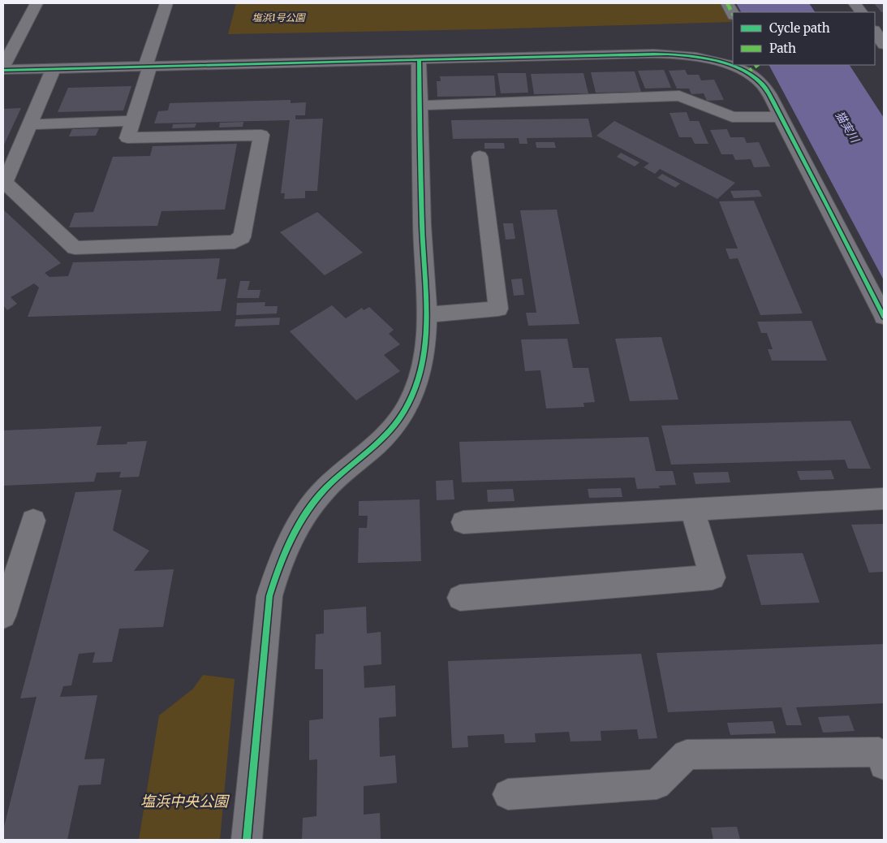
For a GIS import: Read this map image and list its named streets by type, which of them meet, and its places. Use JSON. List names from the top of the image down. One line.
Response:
{"water":["猫実川"],"parks":["塩浜1号公園","塩浜中央公園"],"legend":["Cycle path","Path"]}
